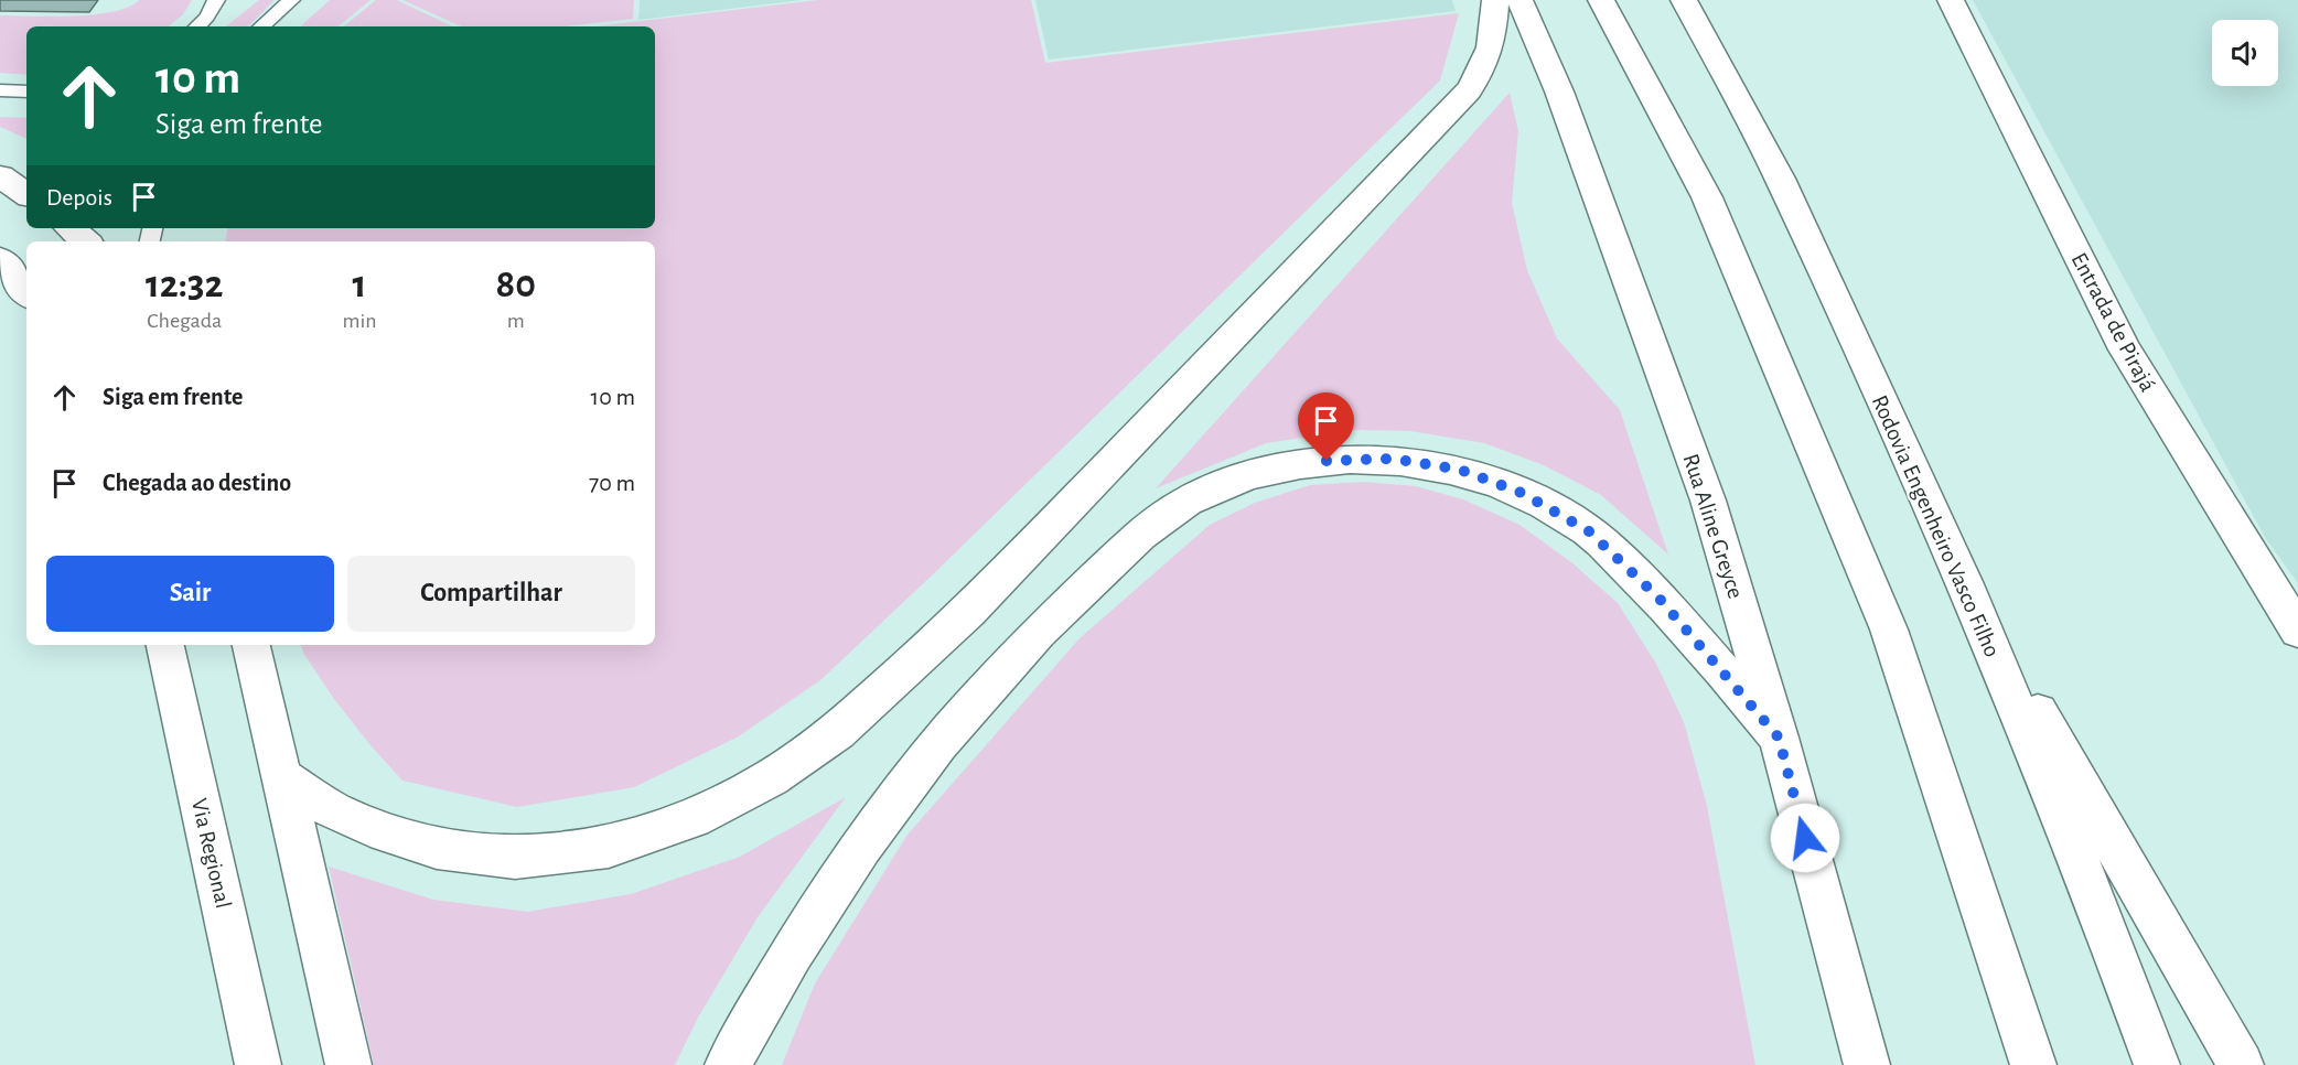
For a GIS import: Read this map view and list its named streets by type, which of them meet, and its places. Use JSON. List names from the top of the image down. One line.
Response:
{"streets":{"main road":["Entrada de Pirajá","Rua Aline Greyce","Rodovia Engenheiro Vasco Filho","Via Regional"]},"page":{"turn":["10 m","Siga em frente"],"then":"Depois","eta":["12:32","Chegada","1","min","80","m"],"list":[{"name":"Siga em frente","value":"10 m"},{"name":"Chegada ao destino","value":"70 m"}],"buttons":["Sair","Compartilhar"]}}
